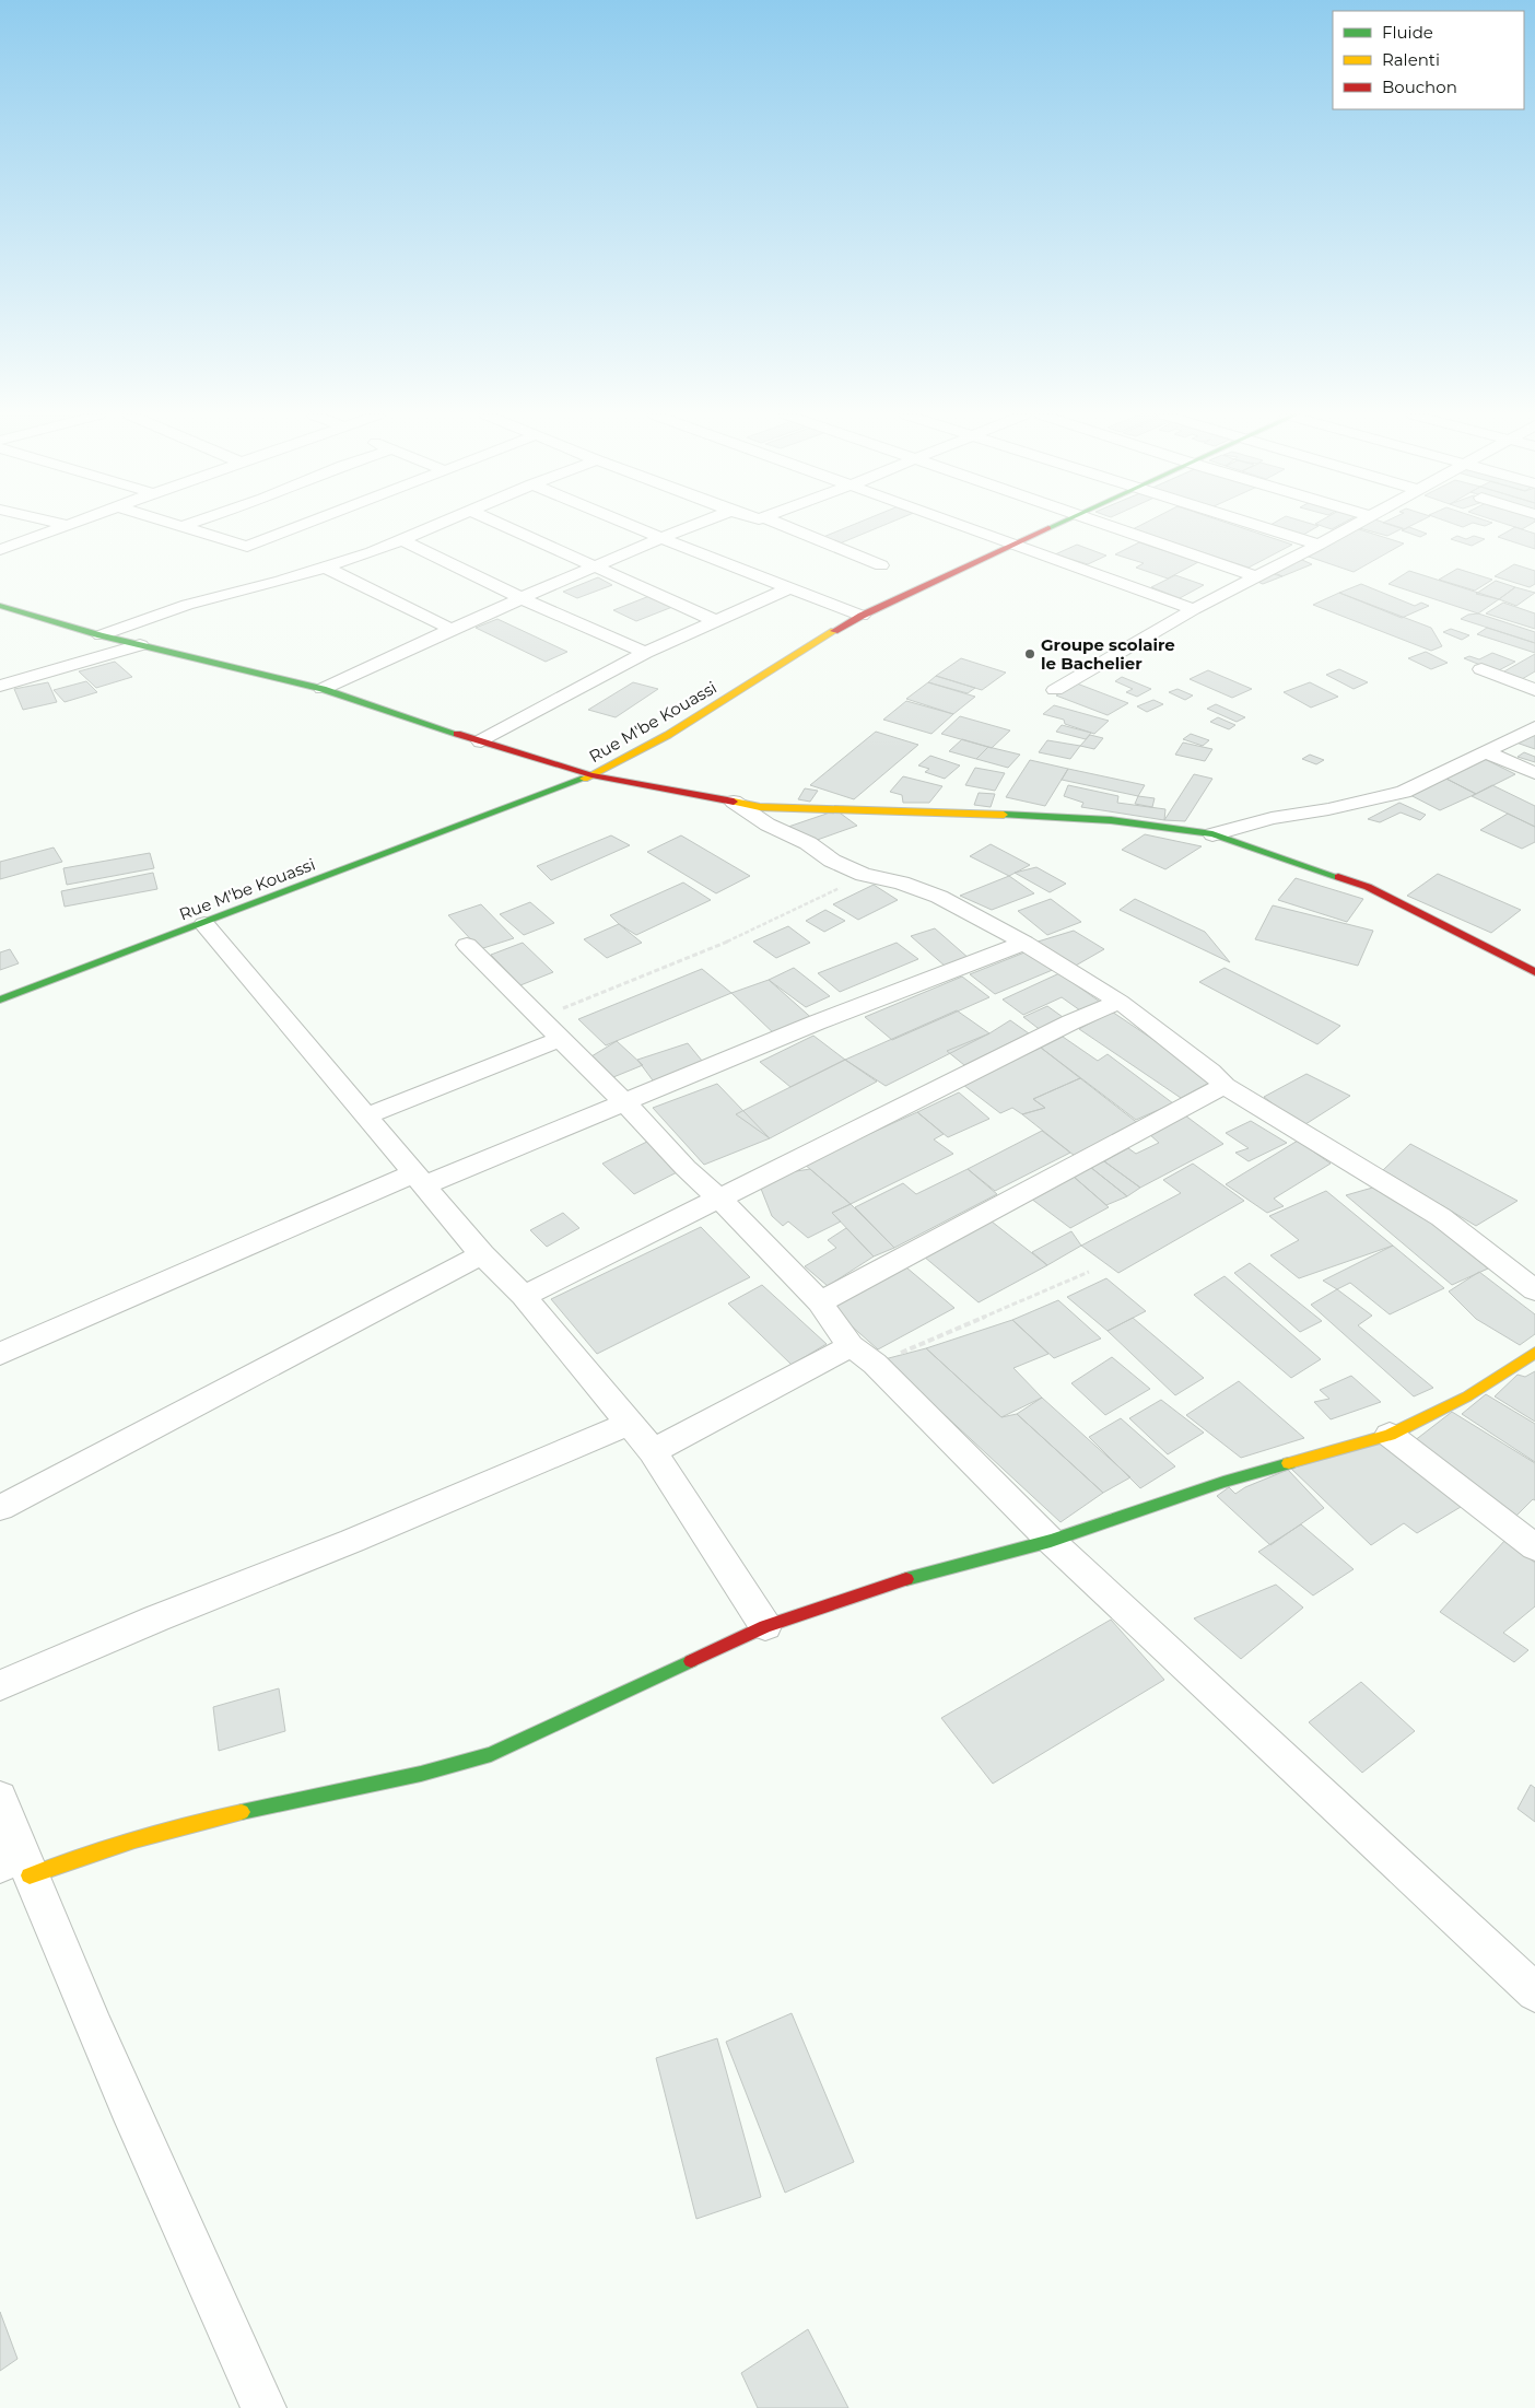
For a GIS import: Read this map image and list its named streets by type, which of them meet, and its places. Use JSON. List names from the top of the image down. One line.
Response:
{"streets":{"street":["Rue M'be Kouassi"]},"places":["Groupe scolaire le Bachelier"],"legend":["Fluide","Ralenti","Bouchon"]}
